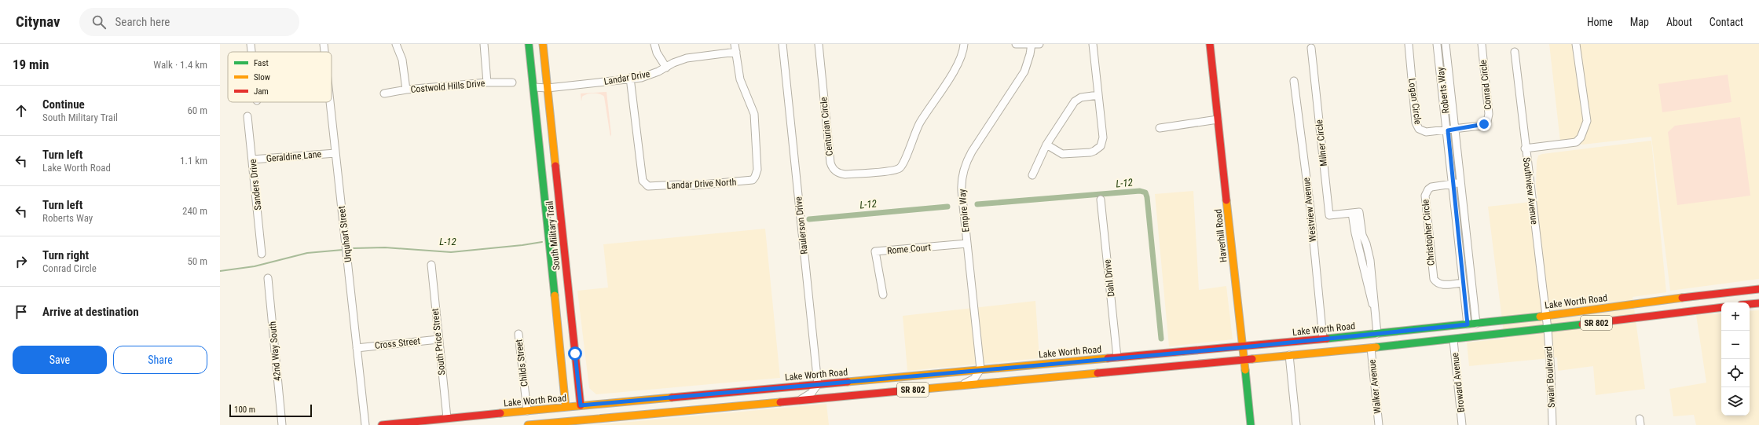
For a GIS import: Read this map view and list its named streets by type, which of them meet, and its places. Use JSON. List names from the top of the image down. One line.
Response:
{"streets":{"main road":["South Military Trail","Haverhill Road","Lake Worth Road","SR 802"],"street":["Landar Drive","Conrad Circle","Costwold Hills Drive","Roberts Way","Logan Circle","Centurian Circle","Milner Circle","Geraldine Lane","Landar Drive North","Sanders Drive","Southview Avenue","Westview Avenue","Empire Way","Raulerson Drive","Christopher Circle","Urquhart Street","Rome Court","Dahl Drive","South Price Street","Cross Street","42nd Way South","Childs Street","Swain Boulevard","Broward Avenue","Walker Avenue"]},"crossings":[["Landar Drive","Landar Drive North"],["Landar Drive","South Military Trail"],["Conrad Circle","Roberts Way"],["Conrad Circle","Logan Circle"],["Roberts Way","Logan Circle"],["Roberts Way","Christopher Circle"],["Roberts Way","Lake Worth Road"],["Milner Circle","Lake Worth Road"],["Geraldine Lane","Sanders Drive"],["Geraldine Lane","Urquhart Street"],["Southview Avenue","Lake Worth Road"],["Southview Avenue","SR 802"],["Southview Avenue","Swain Boulevard"],["Westview Avenue","Lake Worth Road"],["Empire Way","Rome Court"],["Empire Way","Lake Worth Road"],["Raulerson Drive","Lake Worth Road"],["Urquhart Street","Cross Street"],["South Military Trail","Lake Worth Road"],["South Military Trail","SR 802"],["Haverhill Road","Lake Worth Road"],["Haverhill Road","SR 802"],["Dahl Drive","Lake Worth Road"],["Lake Worth Road","South Price Street"],["Lake Worth Road","Childs Street"],["SR 802","Swain Boulevard"],["SR 802","Broward Avenue"],["SR 802","Walker Avenue"],["South Price Street","Cross Street"]],"water":["L-12"],"legend":["Fast","Slow","Jam"],"scale_bar":"100 m","page":{"header":"Citynav","search":"Search here","nav":["Home","Map","About","Contact"],"heading":["19 min","Walk · 1.4 km"],"list":[["Continue","South Military Trail","60 m"],["Turn left","Lake Worth Road","1.1 km"],["Turn left","Roberts Way","240 m"],["Turn right","Conrad Circle","50 m"],"Arrive at destination"],"map_buttons":["+","−"],"buttons":["Save","Share"],"scale":"100 m"}}
